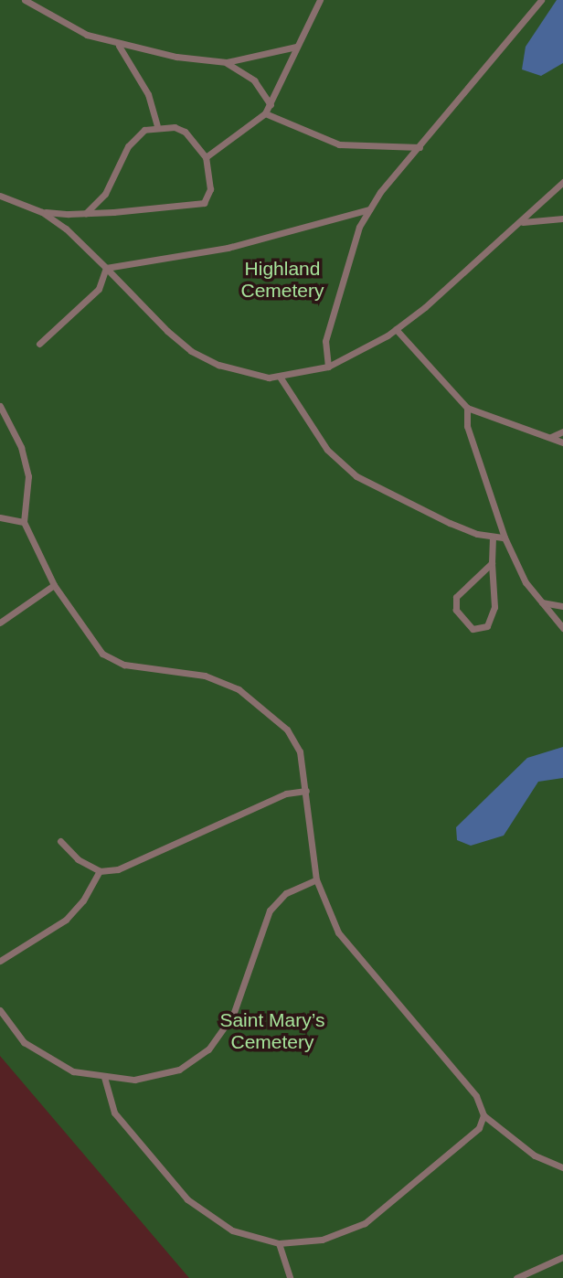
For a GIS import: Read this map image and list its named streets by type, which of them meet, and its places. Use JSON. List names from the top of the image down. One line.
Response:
{"parks":["Highland Cemetery","Saint Mary’s Cemetery"]}
